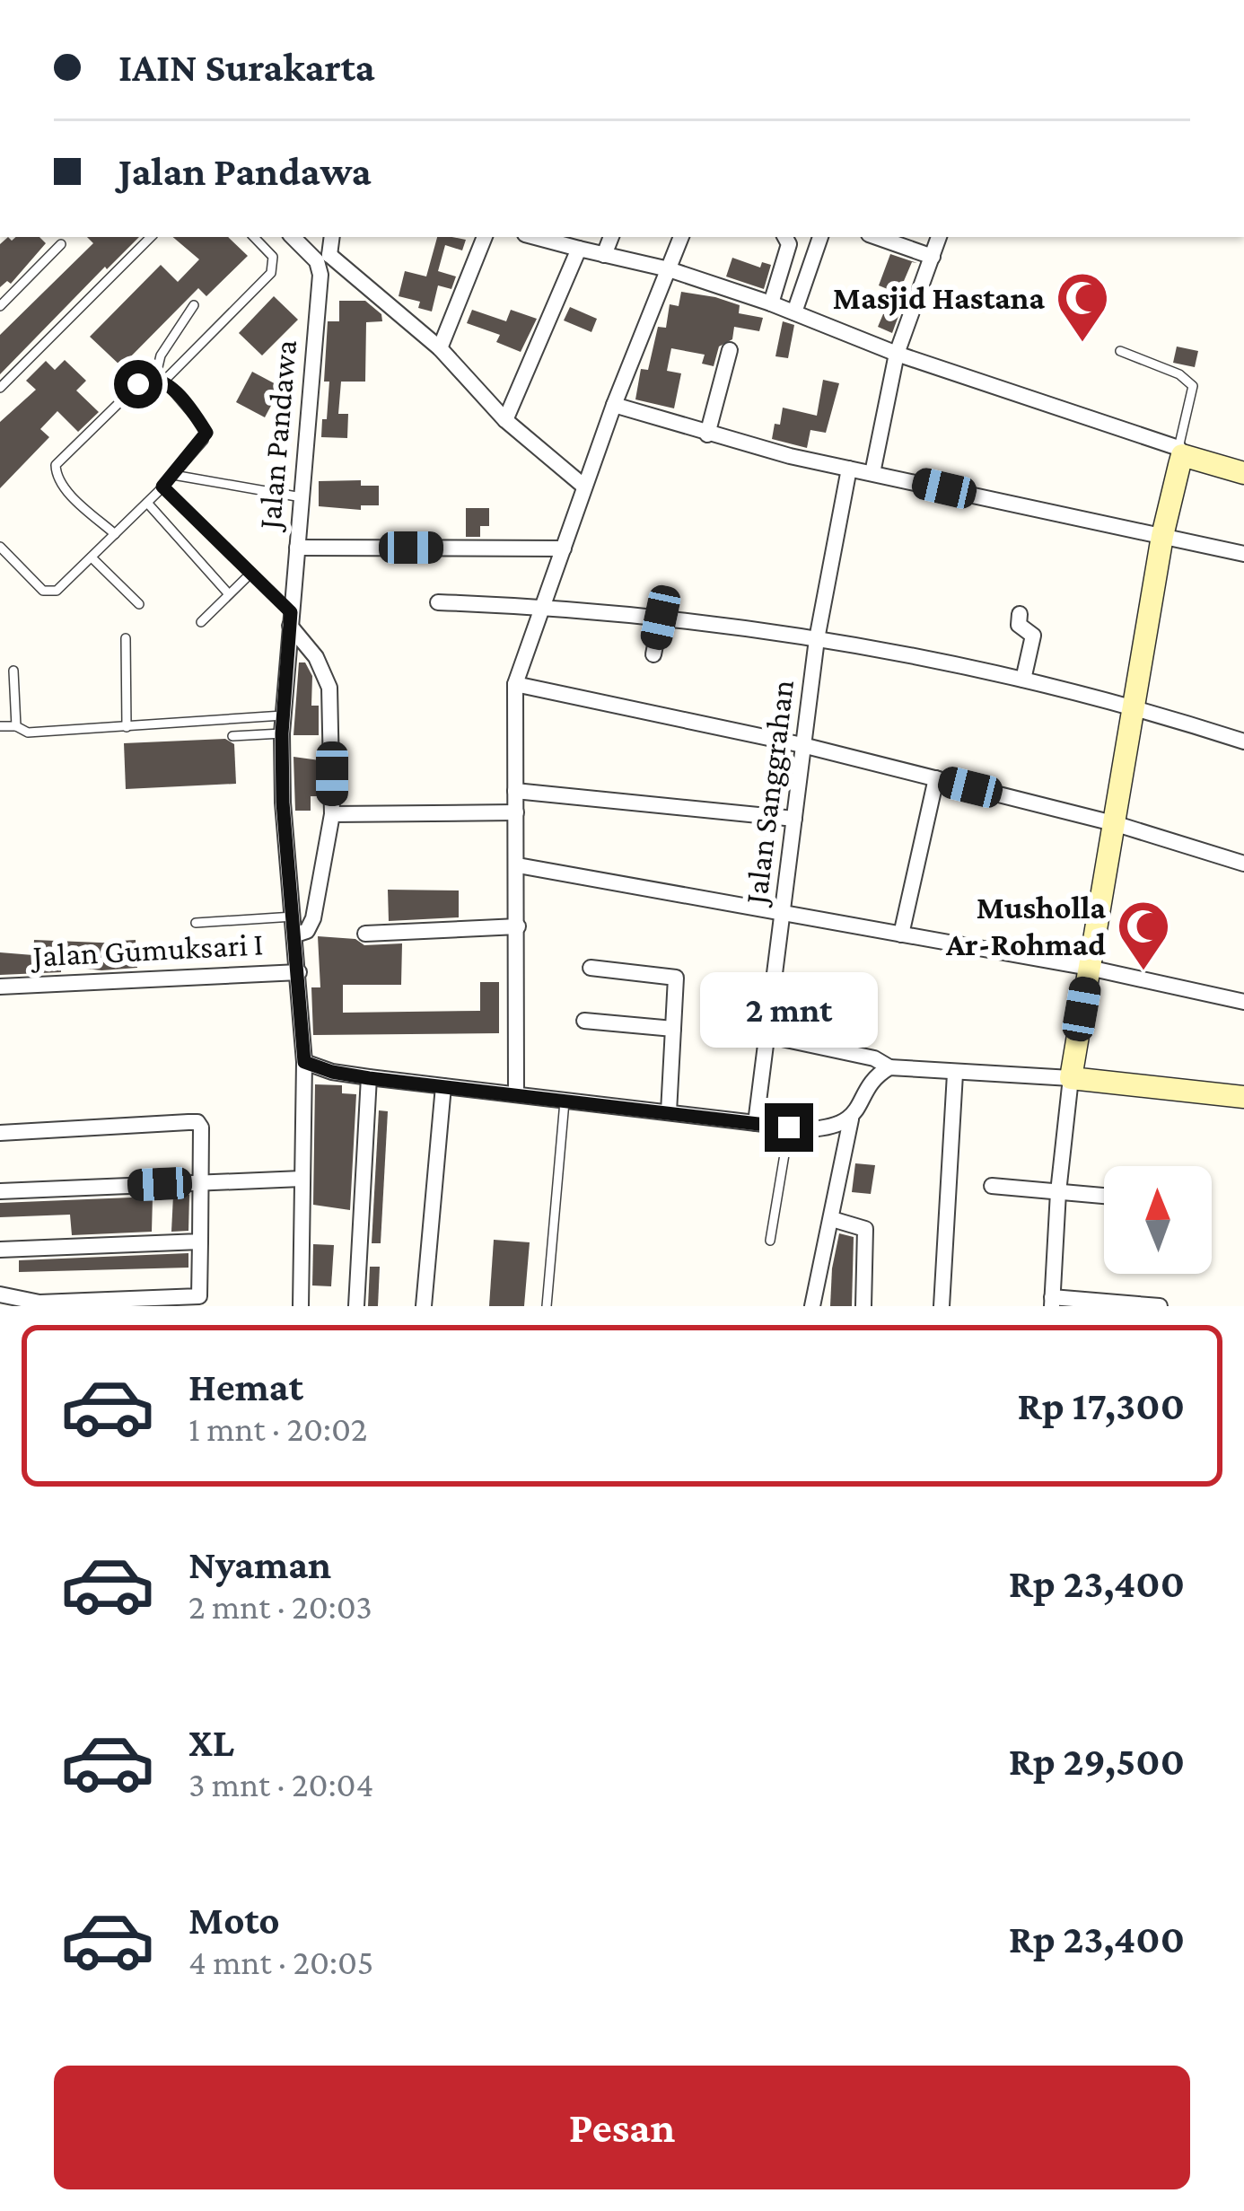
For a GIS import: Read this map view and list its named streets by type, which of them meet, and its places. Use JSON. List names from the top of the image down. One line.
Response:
{"streets":{"street":["Jalan Pandawa","Jalan Sanggrahan","Jalan Gumuksari I"]},"crossings":[["Jalan Pandawa","Jalan Gumuksari I"]],"places":{"mosque":["Masjid Hastana","Musholla Ar-Rohmad"]},"north":"top","page":{"banner":["IAIN Surakarta","Jalan Pandawa"],"bubble":"2 mnt","list":[{"name":"Hemat","note":"1 mnt · 20:02","value":"Rp 17,300"},{"name":"Nyaman","note":"2 mnt · 20:03","value":"Rp 23,400"},{"name":"XL","note":"3 mnt · 20:04","value":"Rp 29,500"},{"name":"Moto","note":"4 mnt · 20:05","value":"Rp 23,400"}],"buttons":"Pesan"}}
